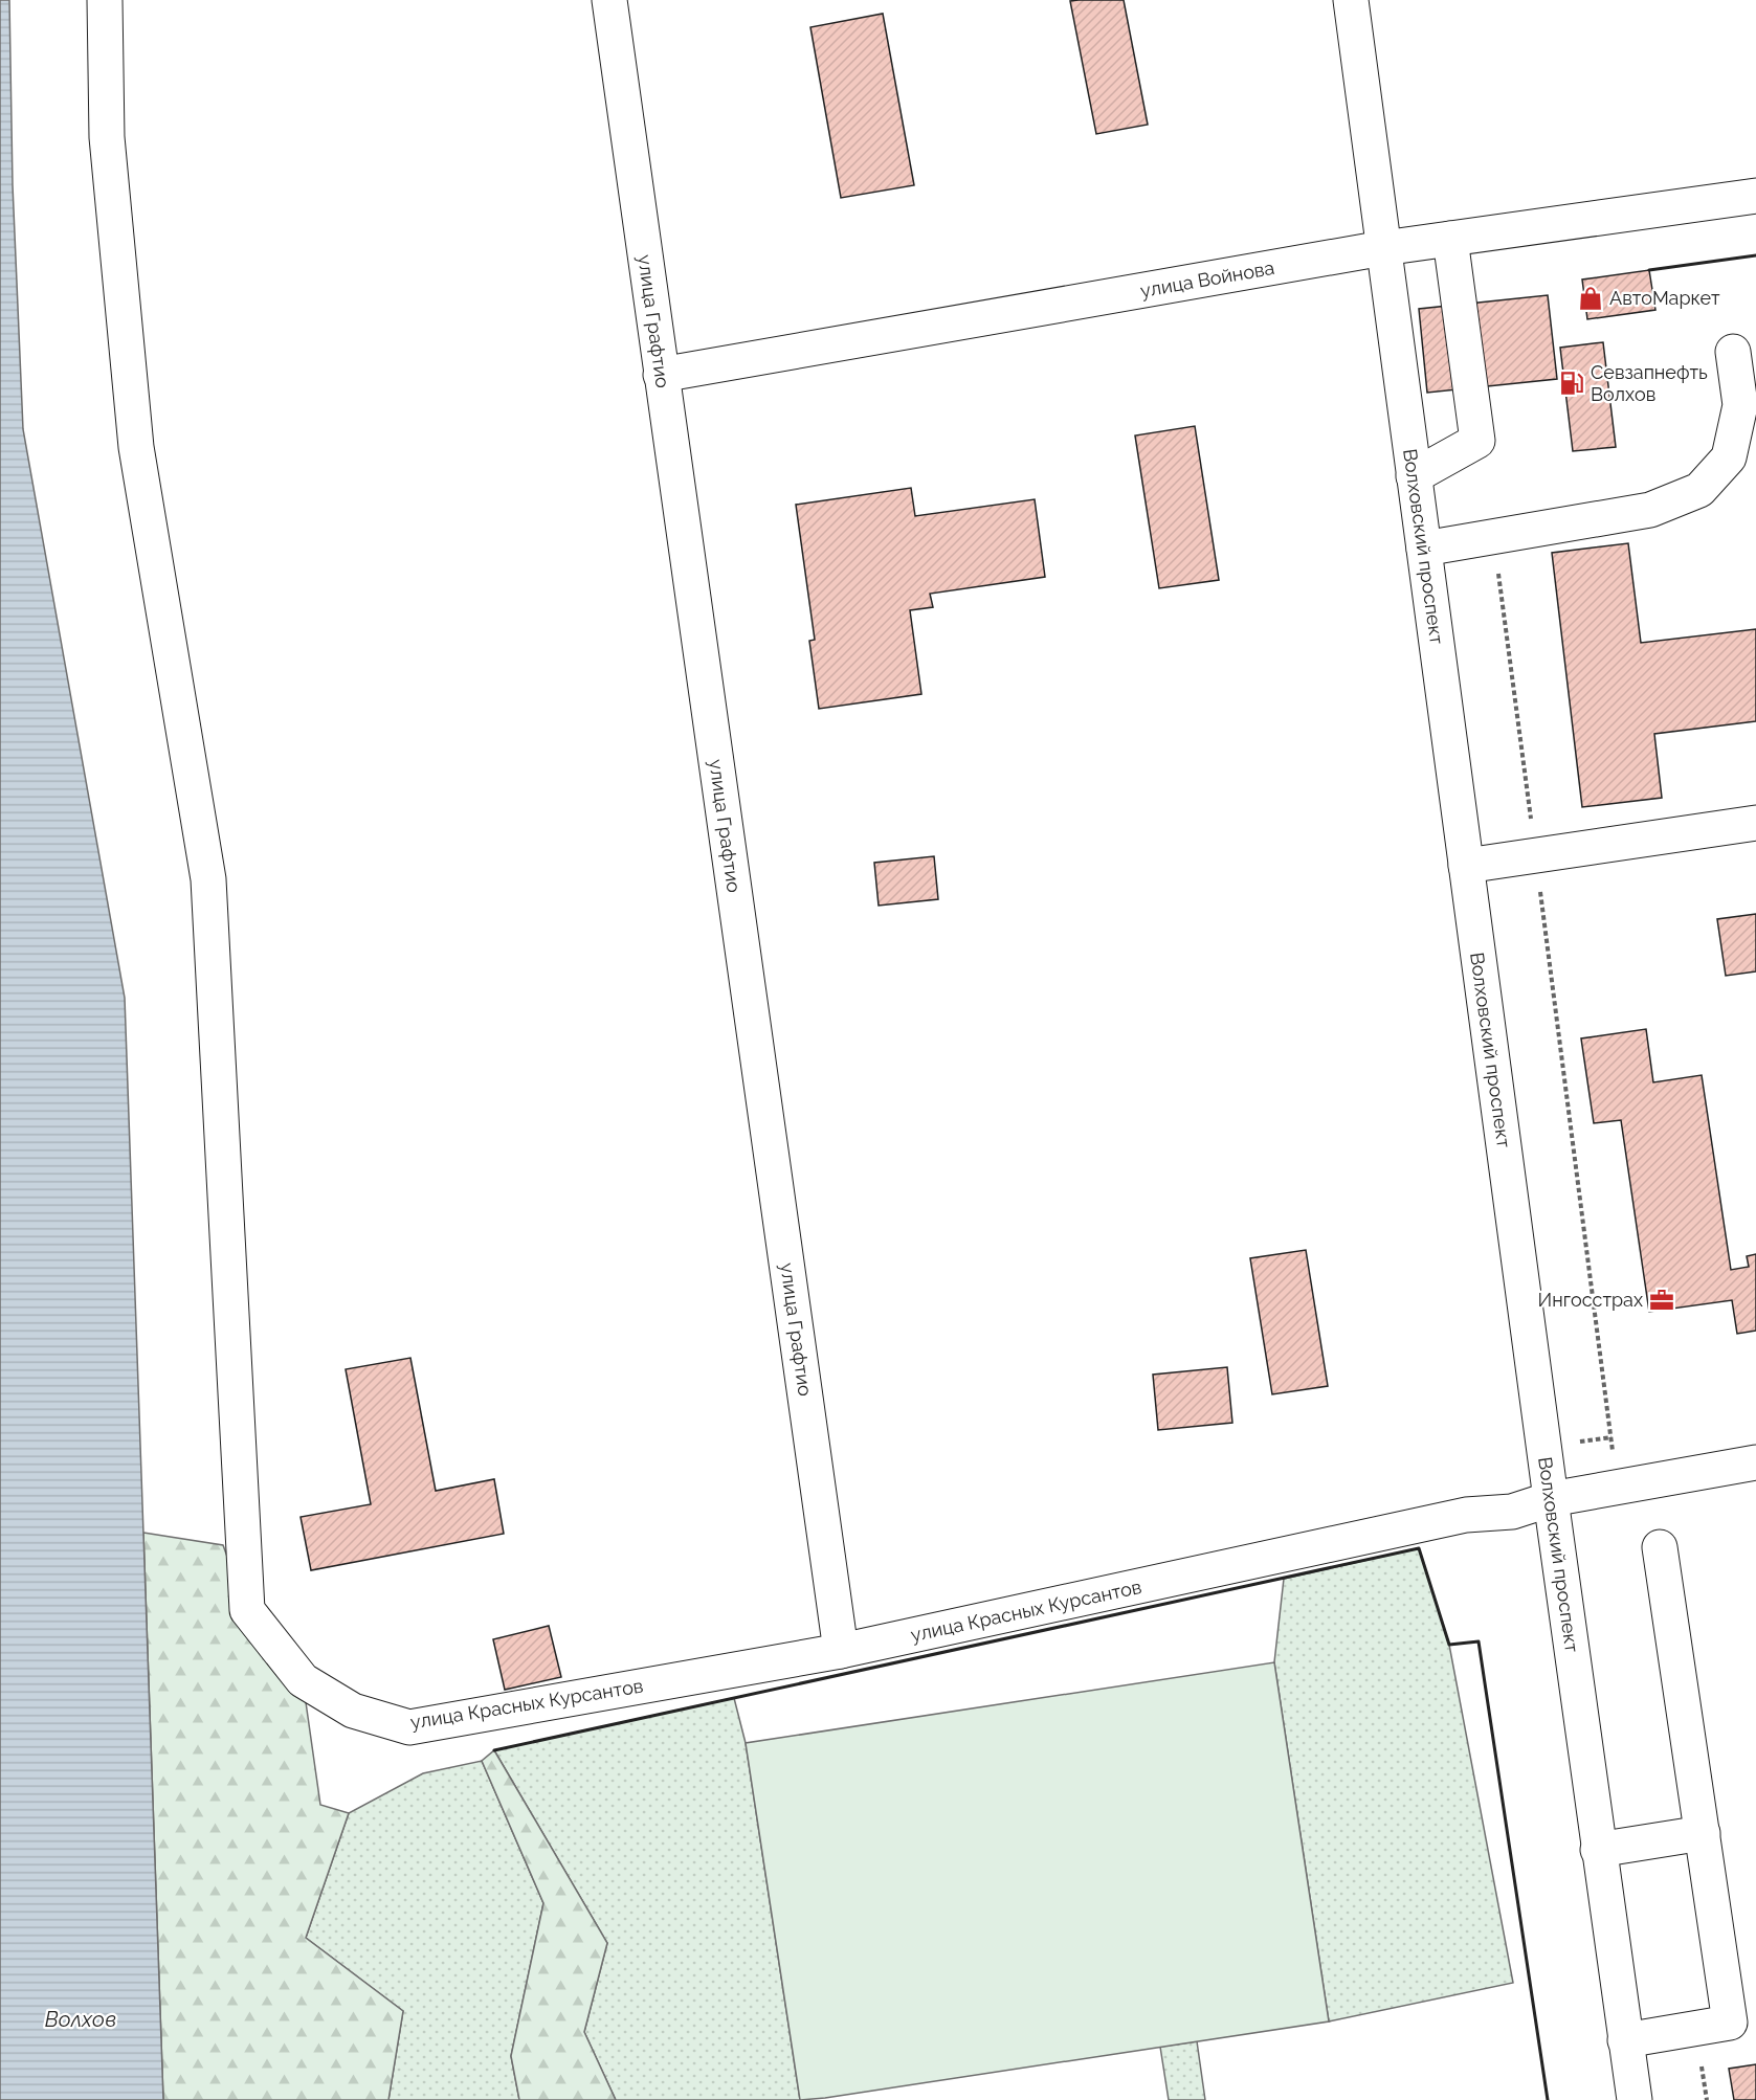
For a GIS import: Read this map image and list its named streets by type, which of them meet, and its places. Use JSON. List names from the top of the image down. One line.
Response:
{"streets":{"street":["улица Войнова","улица Графтио","Волховский проспект","улица Красных Курсантов"]},"crossings":[["улица Войнова","улица Графтио"],["улица Войнова","Волховский проспект"],["улица Графтио","улица Красных Курсантов"],["Волховский проспект","улица Красных Курсантов"]],"water":["Волхов"],"places":{"shop":["АвтоМаркет"],"fuel station":["Севзапнефть Волхов"],"office":["Ингосстрах"]}}
